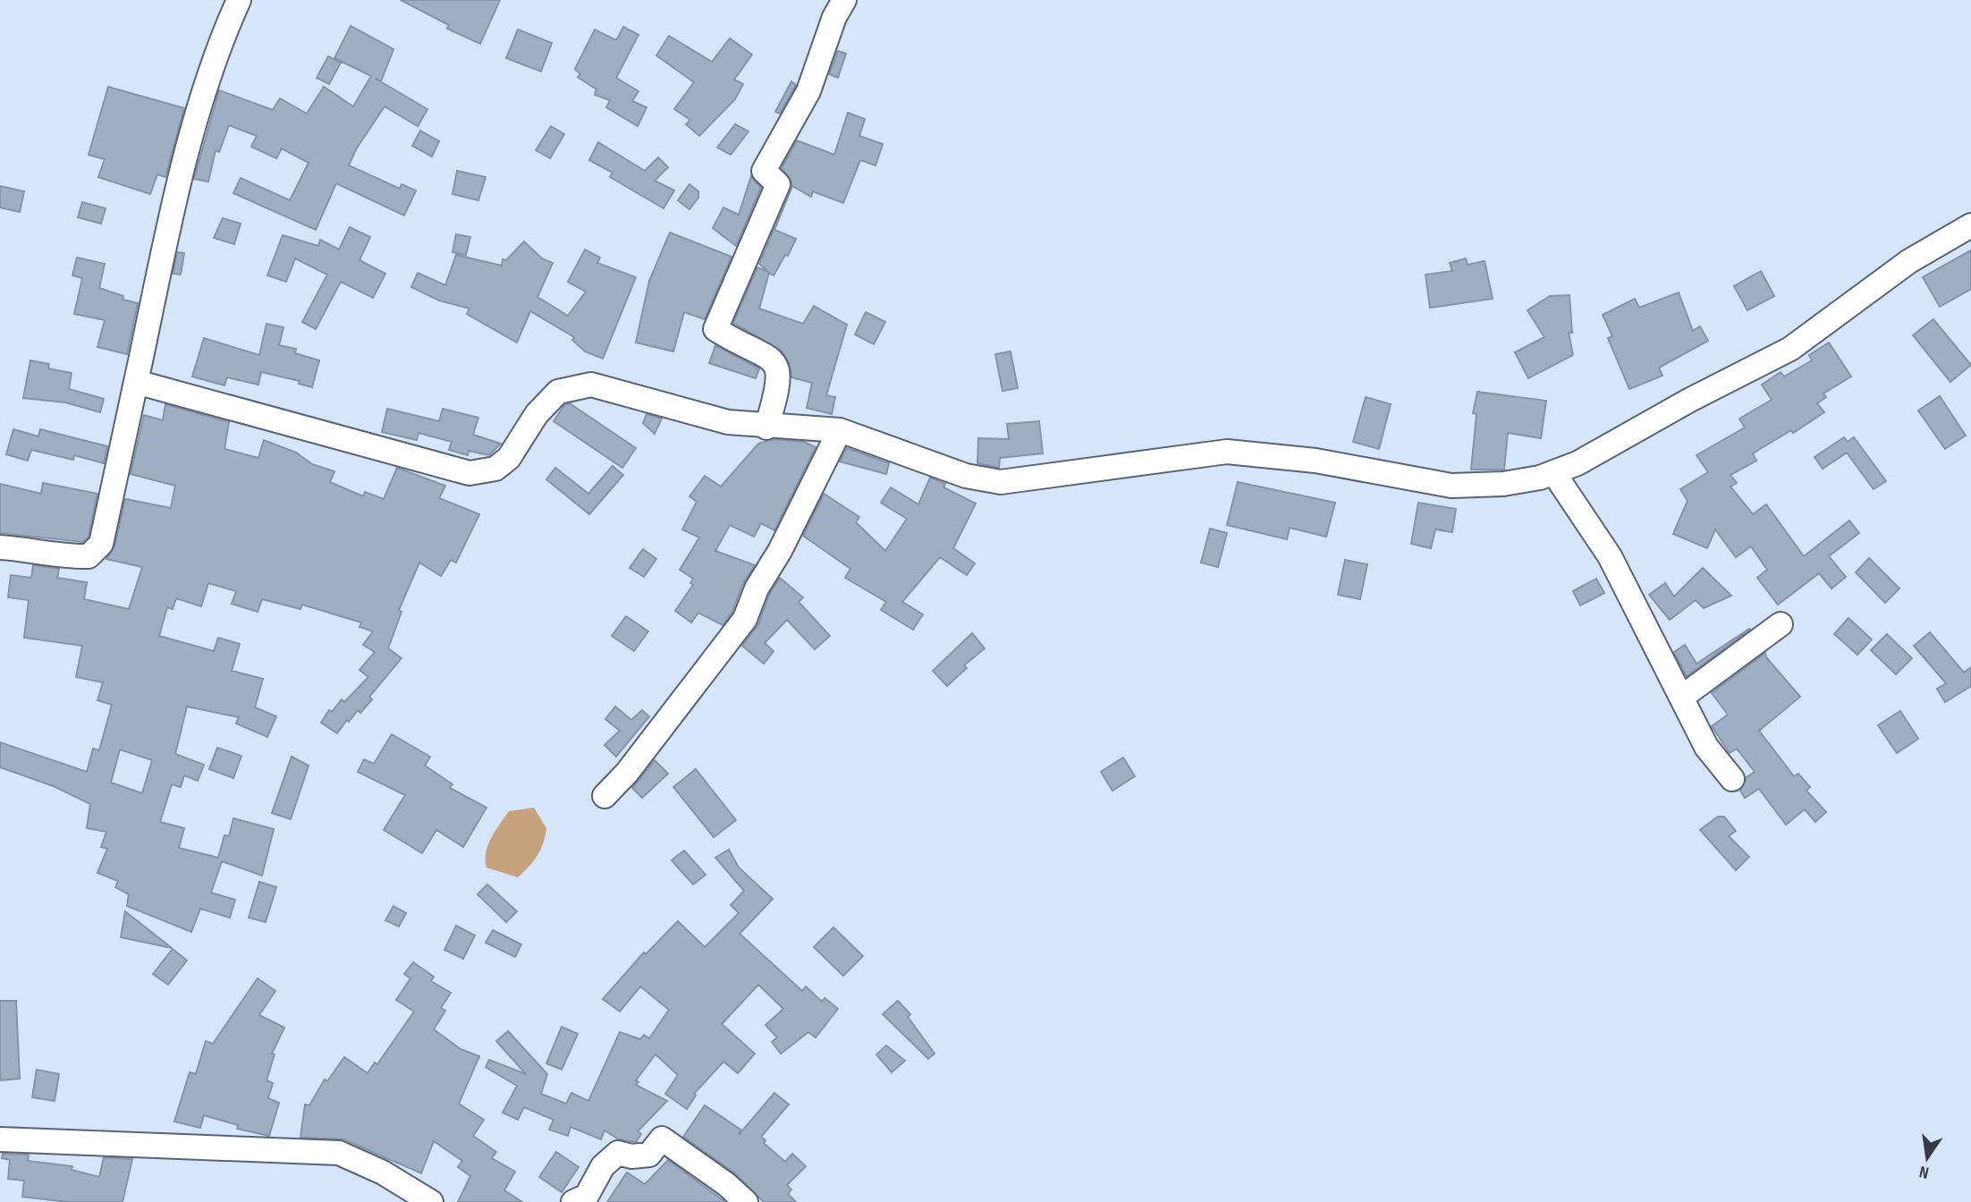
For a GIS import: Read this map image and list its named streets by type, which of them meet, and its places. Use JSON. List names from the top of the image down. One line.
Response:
{"north":"bottom"}
